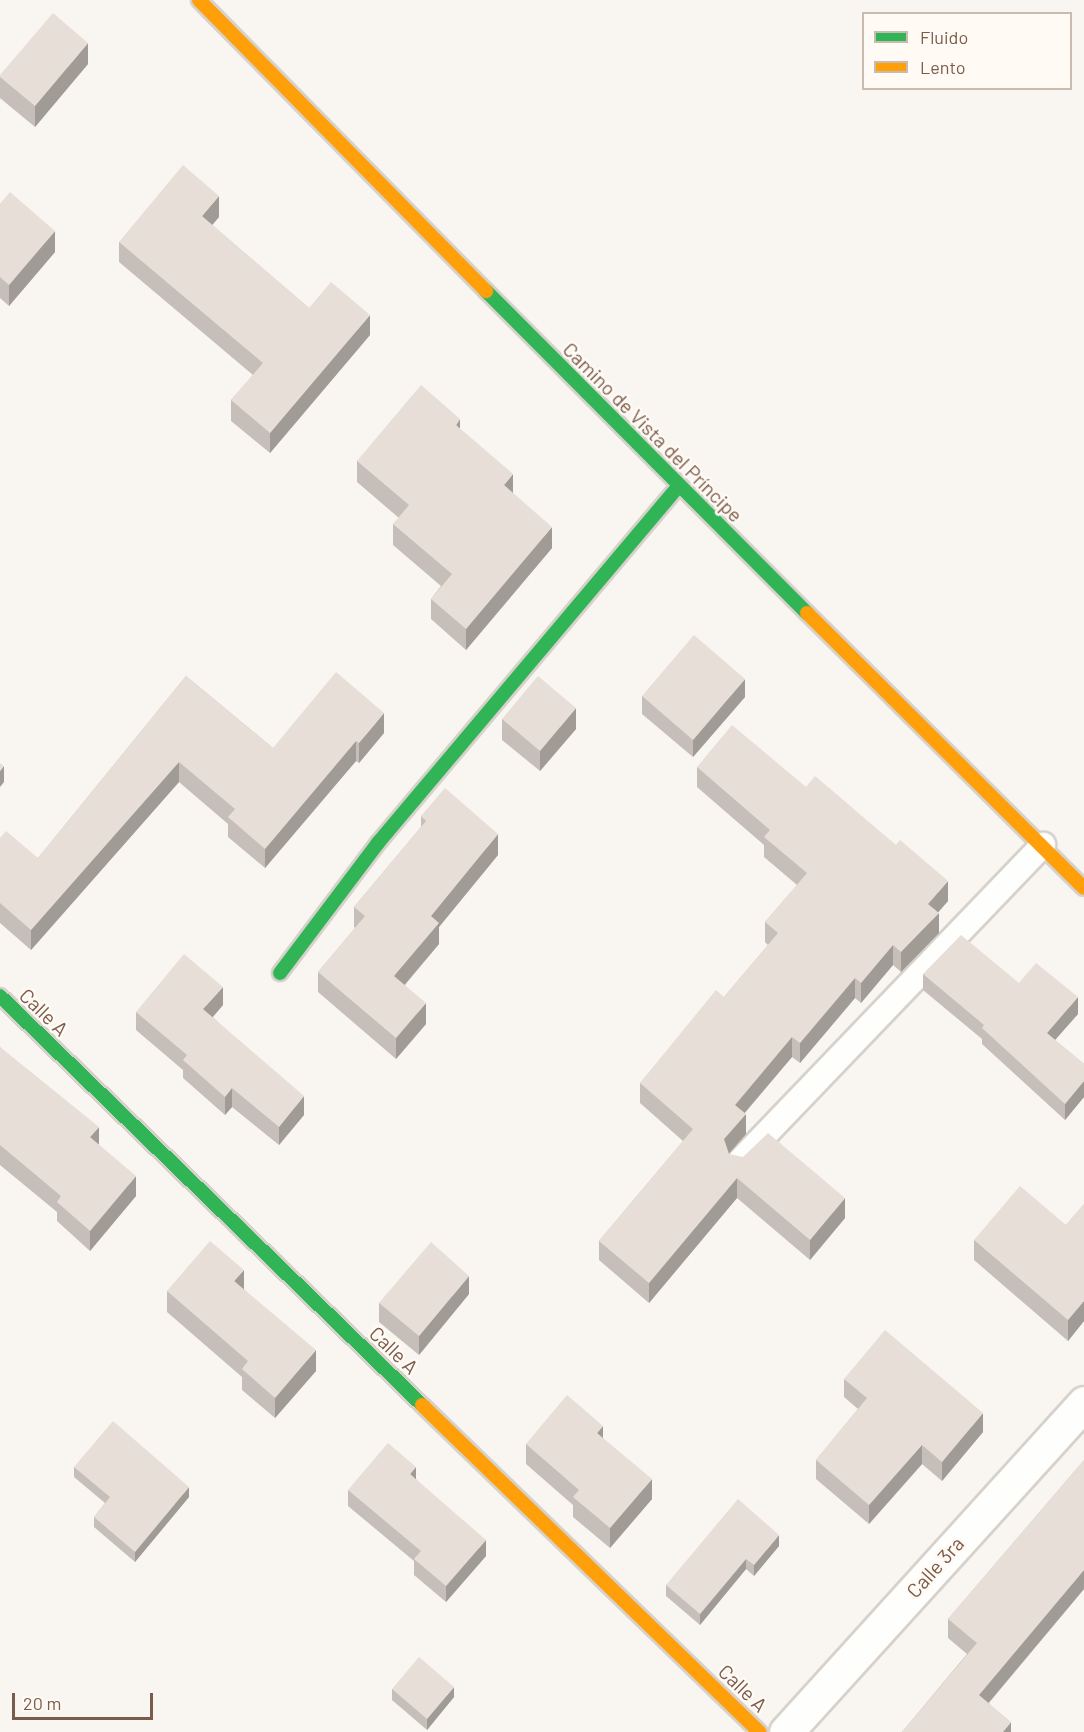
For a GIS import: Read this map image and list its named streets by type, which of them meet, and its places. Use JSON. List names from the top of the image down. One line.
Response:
{"streets":{"street":["Camino de Vista del Príncipe","Calle A","Calle 3ra"]},"legend":["Fluido","Lento"],"scale_bar":"20 m"}
